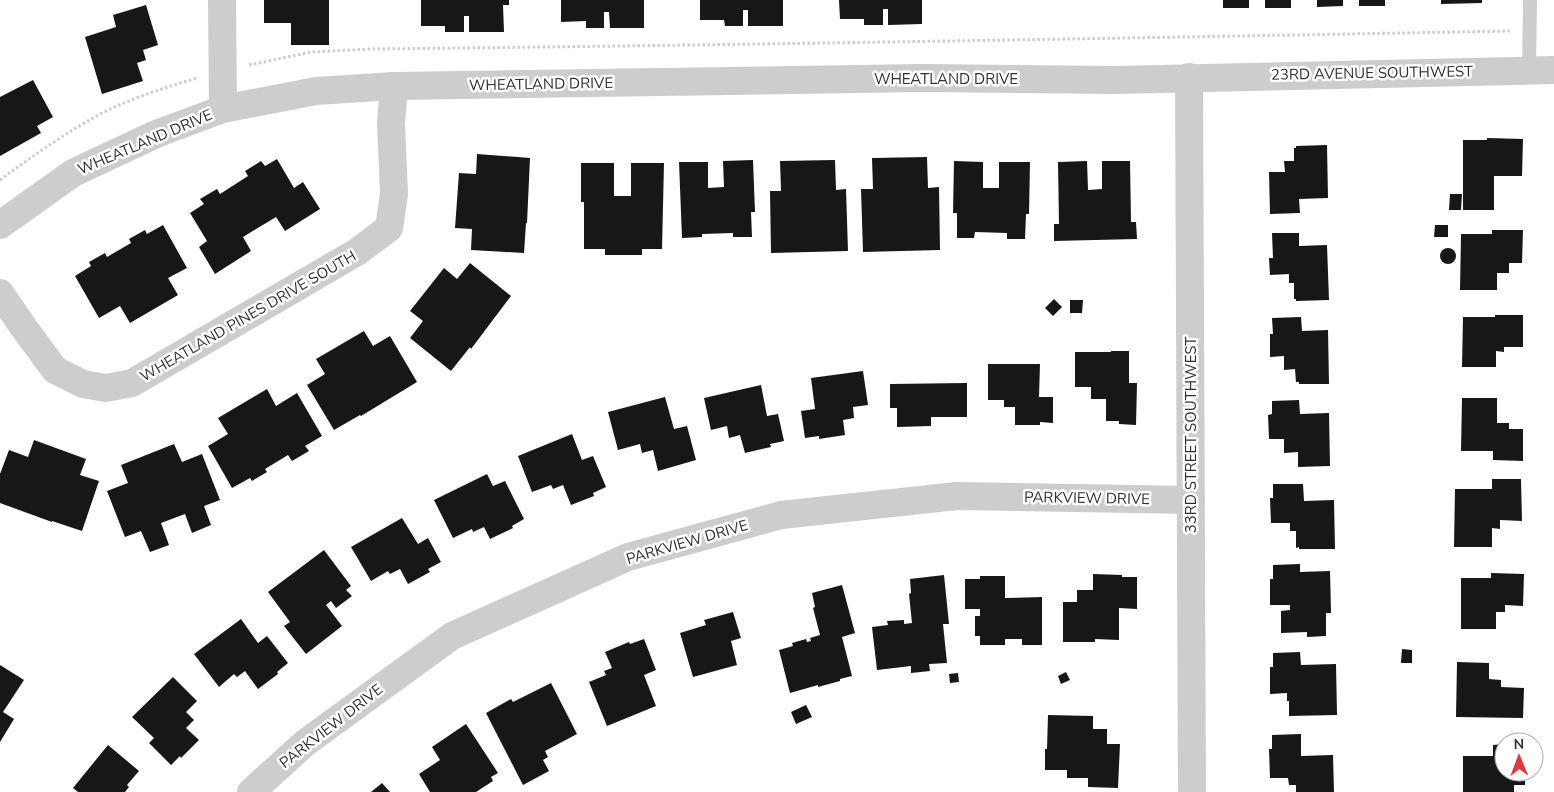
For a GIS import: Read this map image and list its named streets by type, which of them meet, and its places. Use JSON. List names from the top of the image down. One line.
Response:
{"streets":{"street":["23RD AVENUE SOUTHWEST","WHEATLAND DRIVE","WHEATLAND PINES DRIVE SOUTH","33RD STREET SOUTHWEST","PARKVIEW DRIVE"]},"crossings":[["23RD AVENUE SOUTHWEST","WHEATLAND DRIVE"],["23RD AVENUE SOUTHWEST","33RD STREET SOUTHWEST"],["WHEATLAND DRIVE","WHEATLAND PINES DRIVE SOUTH"],["33RD STREET SOUTHWEST","PARKVIEW DRIVE"]],"north":"top"}
